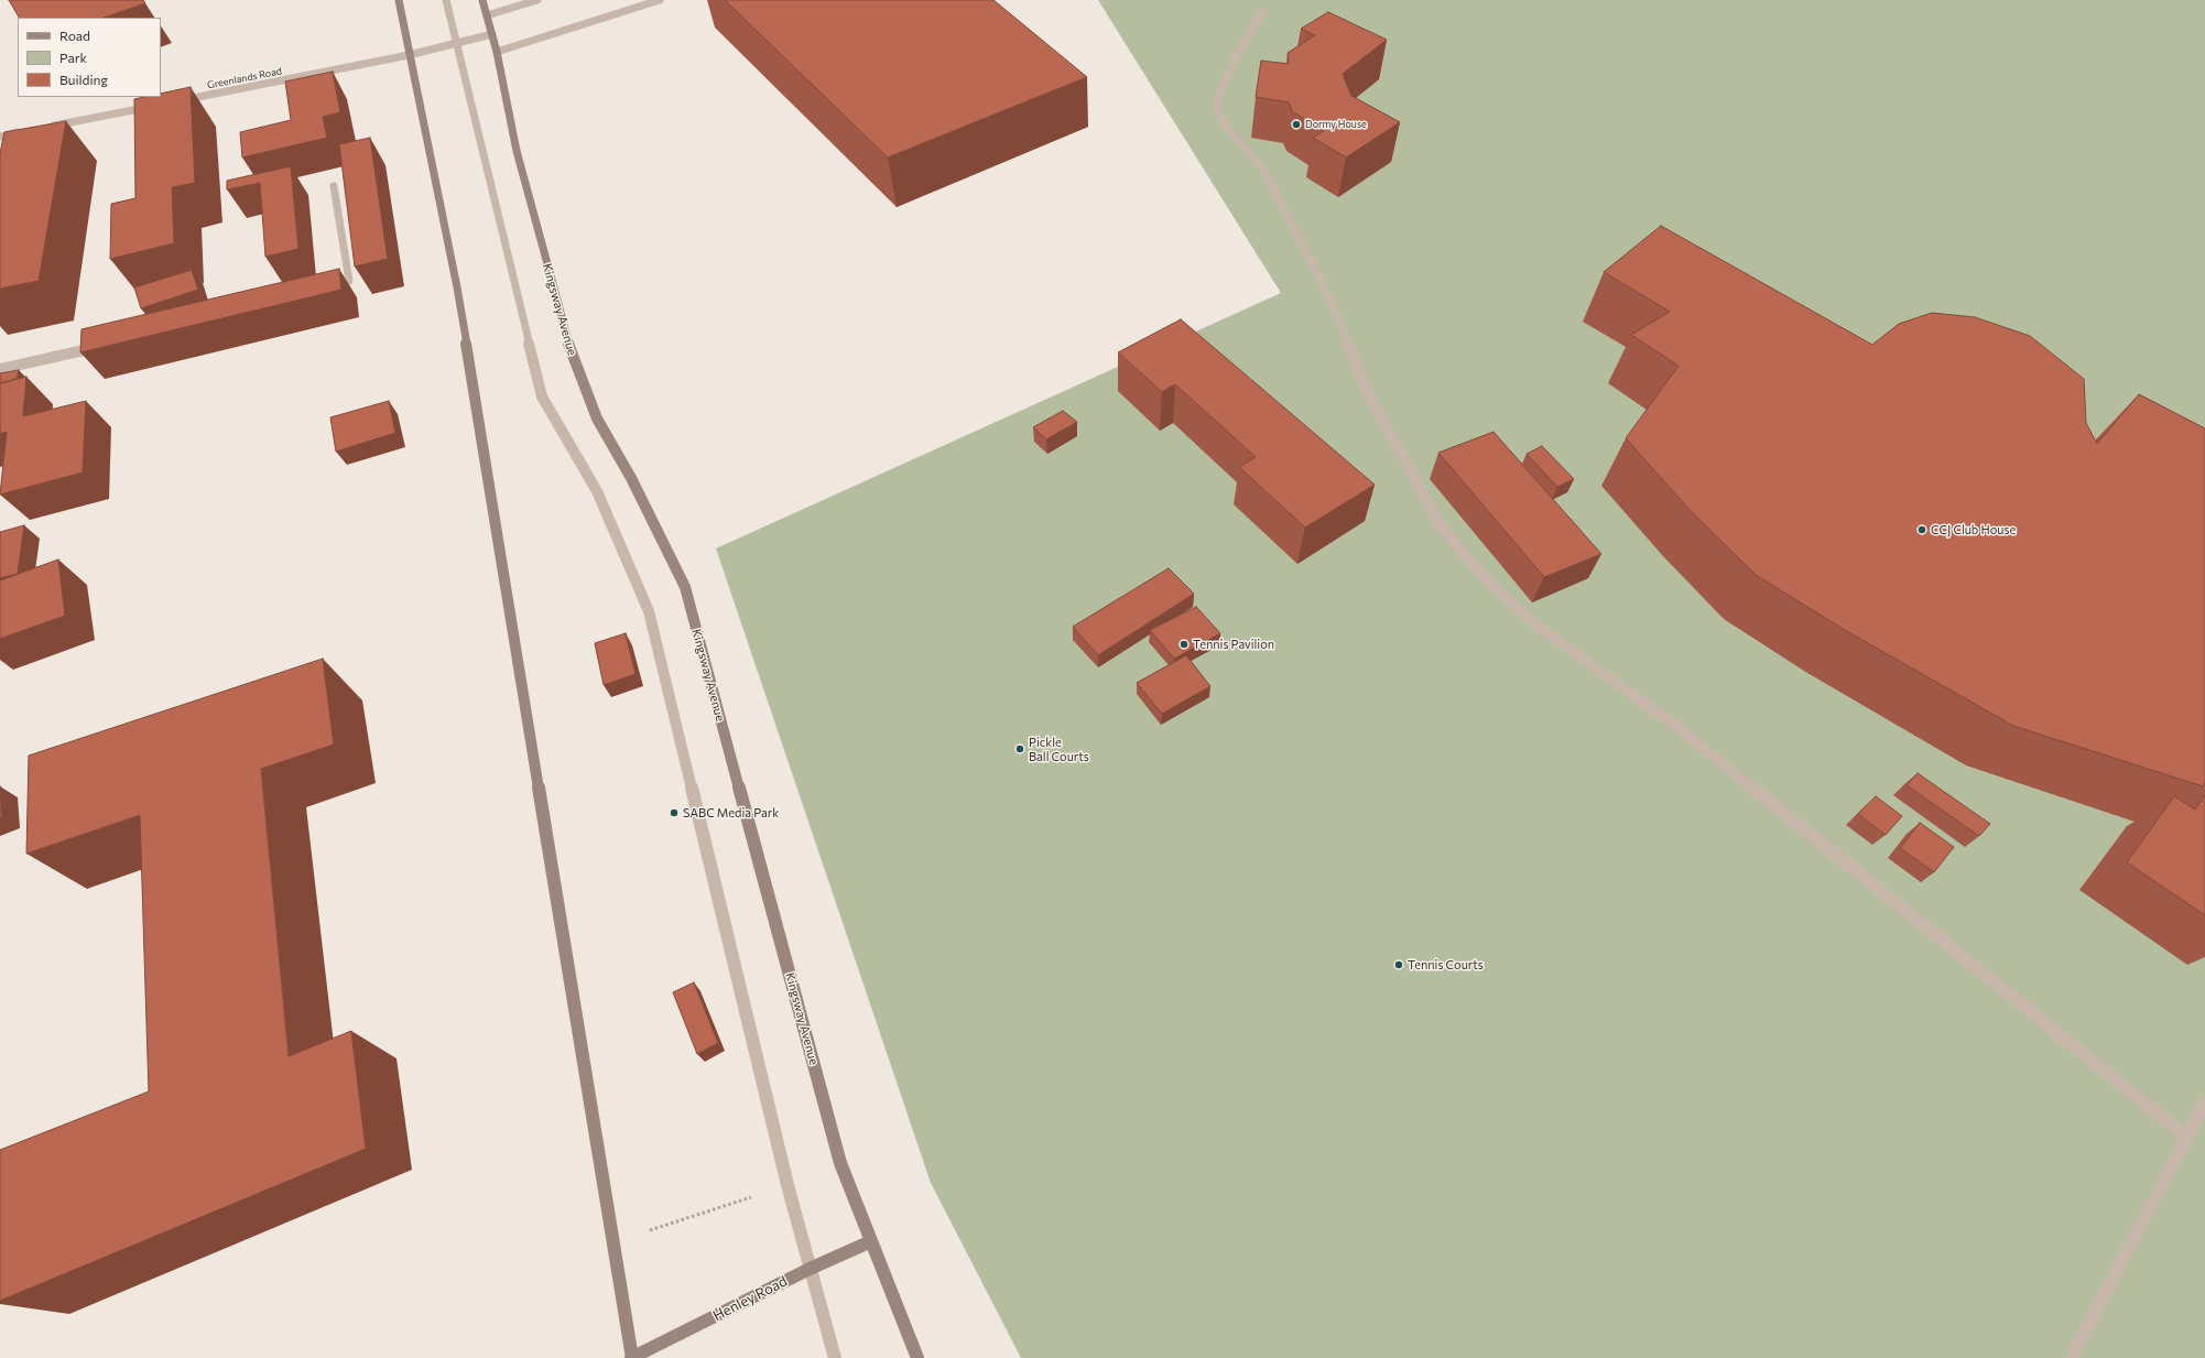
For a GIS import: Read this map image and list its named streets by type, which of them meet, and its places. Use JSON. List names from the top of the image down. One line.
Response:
{"streets":{"main road":["Kingsway Avenue","Henley Road"],"street":["Greenlands Road"]},"crossings":[["Greenlands Road","Kingsway Avenue"],["Kingsway Avenue","Henley Road"]],"places":["Dormy House","CCJ Club House","Tennis Pavilion","Pickle Ball Courts","SABC Media Park","Tennis Courts"],"legend":["Road","Park","Building"]}
